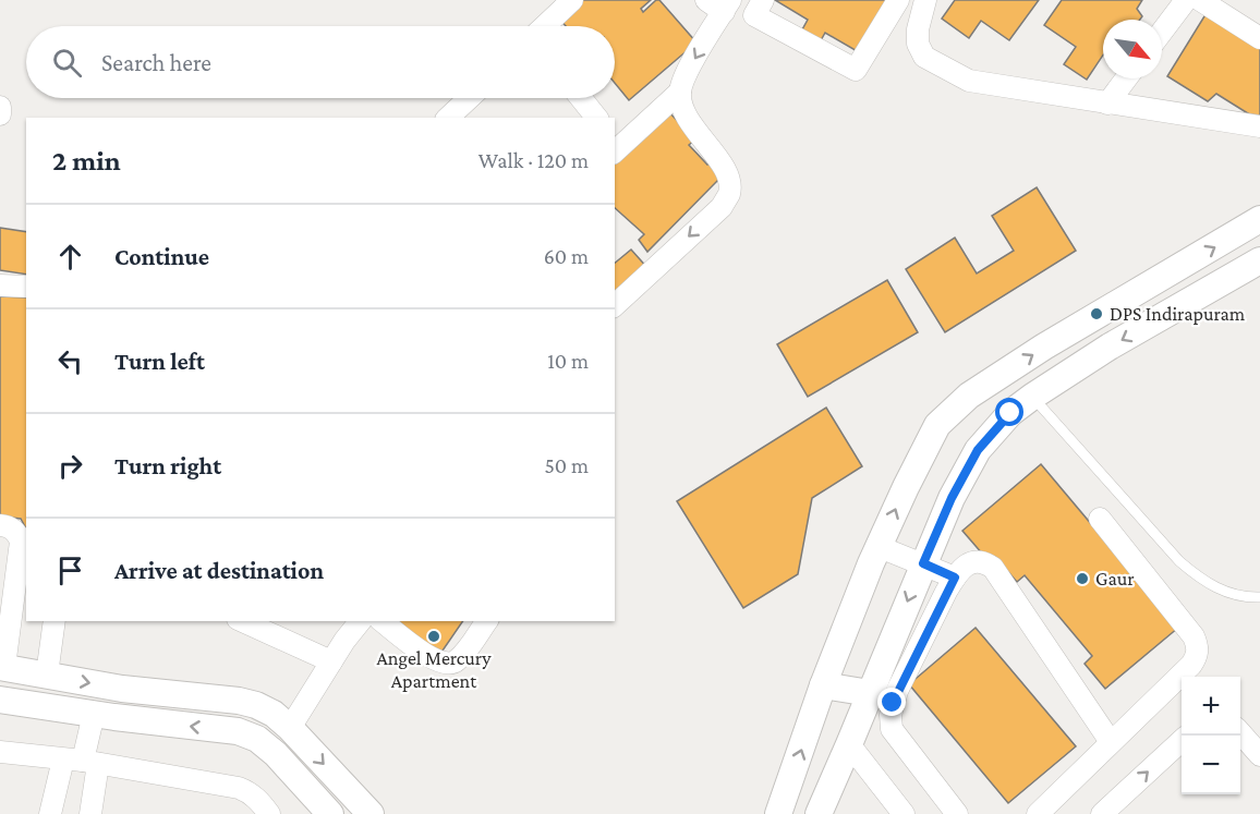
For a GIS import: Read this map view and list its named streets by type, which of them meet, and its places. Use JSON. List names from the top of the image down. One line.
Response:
{"places":["DPS Indirapuram","Gaur","Angel Mercury Apartment"],"north":"bottom right","page":{"search":"Search here","heading":["2 min","Walk · 120 m"],"list":[["Continue","60 m"],["Turn left","10 m"],["Turn right","50 m"],"Arrive at destination"],"map_buttons":["+","−"]}}
